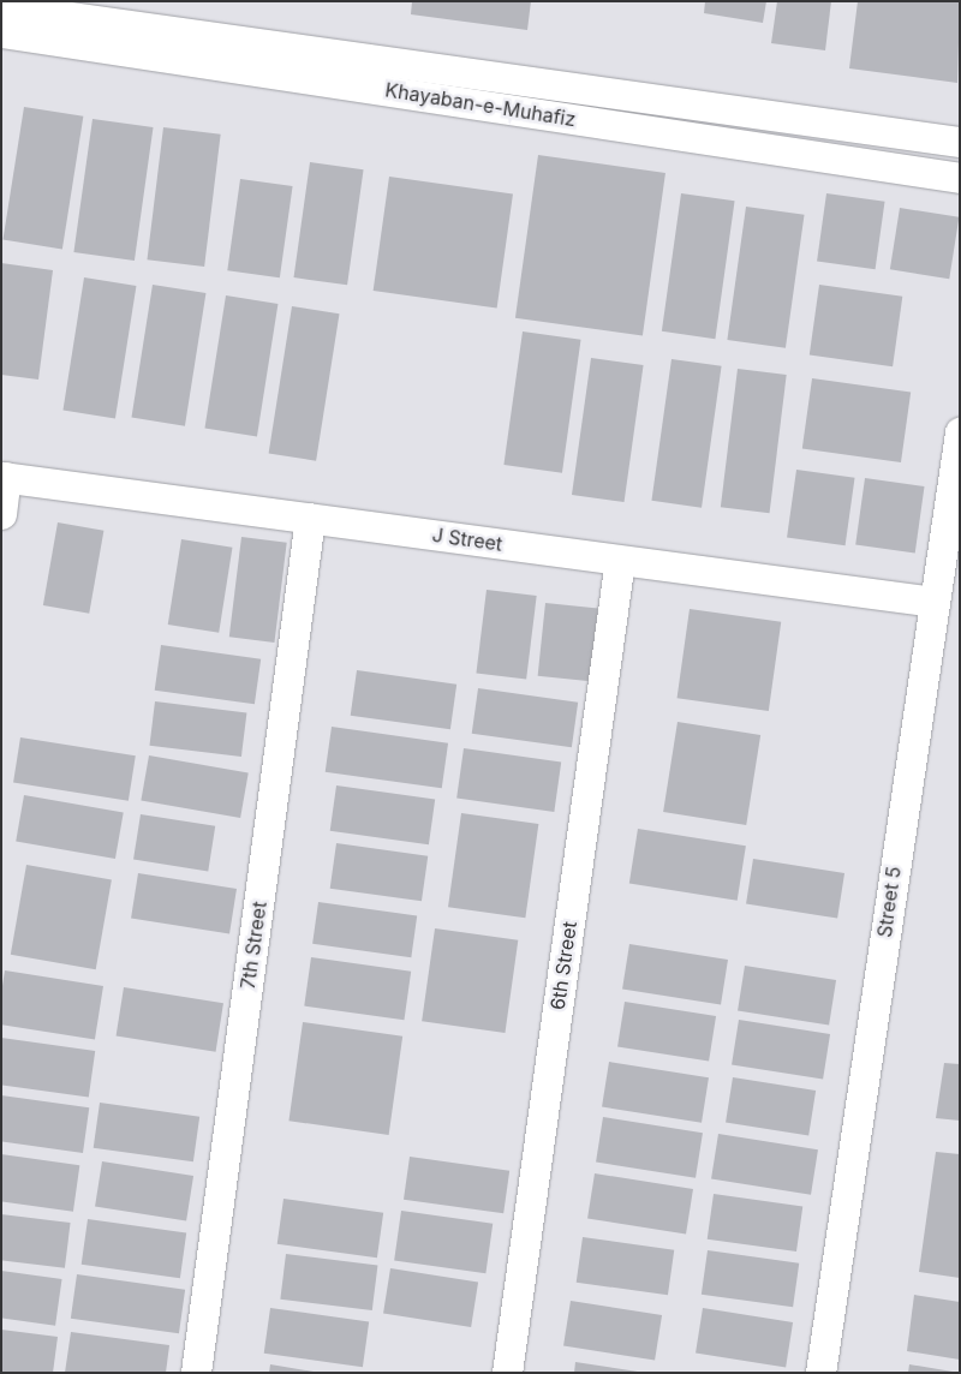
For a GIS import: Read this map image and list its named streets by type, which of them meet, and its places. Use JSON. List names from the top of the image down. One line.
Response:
{"streets":{"street":["Khayaban-e-Muhafiz","J Street","Street 5","7th Street","6th Street"]},"crossings":[["J Street","Street 5"],["J Street","7th Street"],["J Street","6th Street"]]}
